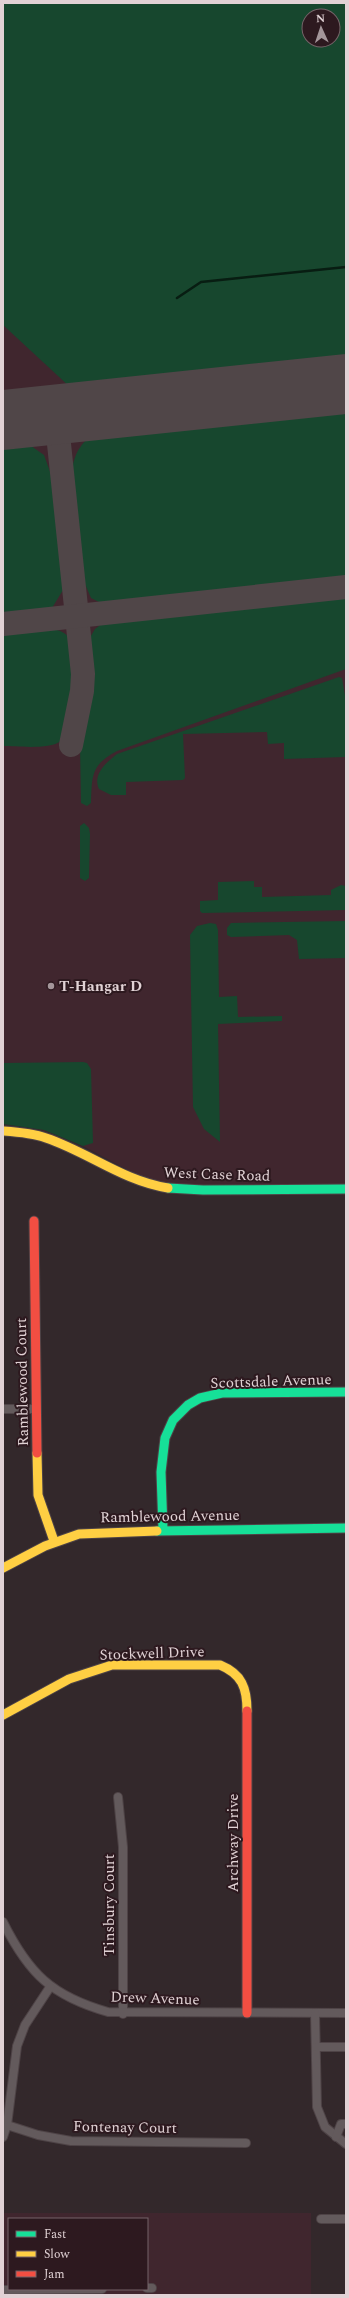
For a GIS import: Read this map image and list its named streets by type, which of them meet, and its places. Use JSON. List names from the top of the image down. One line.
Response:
{"streets":{"street":["West Case Road","Scottsdale Avenue","Ramblewood Court","Ramblewood Avenue","Stockwell Drive","Archway Drive","Tinsbury Court","Drew Avenue","Fontenay Court"]},"crossings":[["Scottsdale Avenue","Ramblewood Avenue"],["Ramblewood Court","Ramblewood Avenue"],["Stockwell Drive","Archway Drive"],["Archway Drive","Drew Avenue"],["Tinsbury Court","Drew Avenue"]],"places":["T-Hangar D"],"legend":["Fast","Slow","Jam"],"north":"top"}
